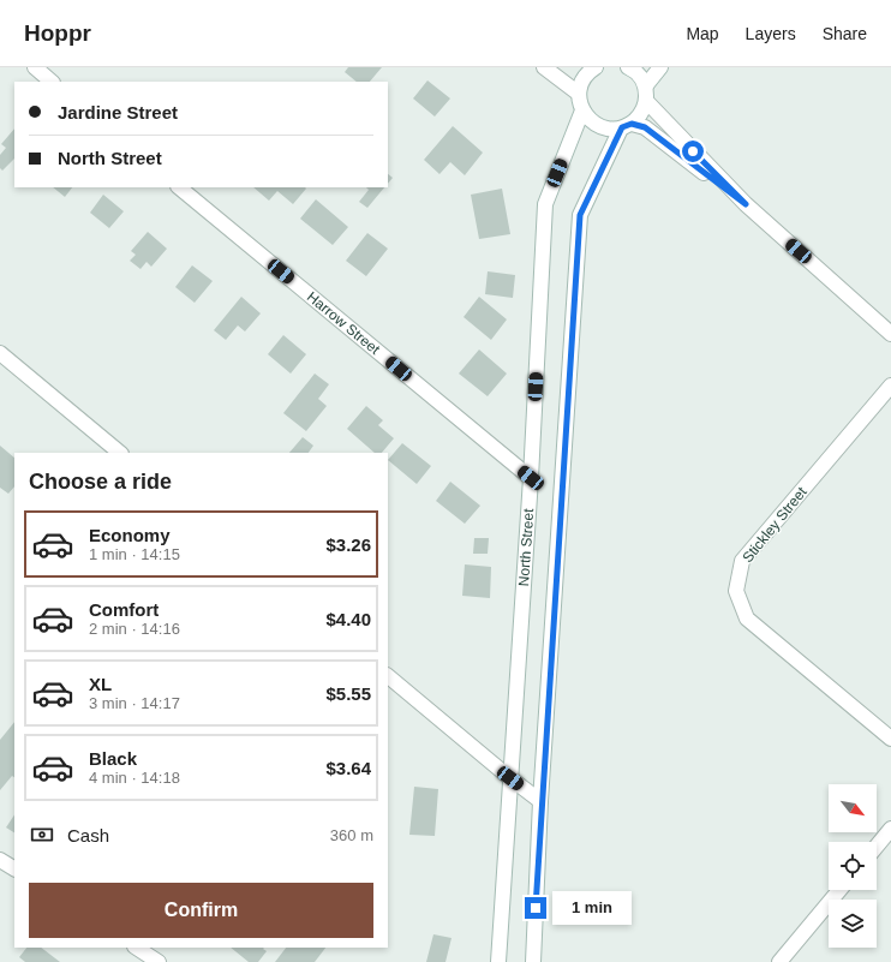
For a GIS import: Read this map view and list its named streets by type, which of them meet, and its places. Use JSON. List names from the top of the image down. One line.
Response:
{"streets":{"street":["Harrow Street","Stickley Street","North Street"]},"crossings":[["Harrow Street","North Street"]],"north":"bottom right","page":{"header":"Hoppr","nav":["Map","Layers","Share"],"banner":["Jardine Street","North Street"],"heading":"Choose a ride","list":[{"name":"Economy","note":"1 min · 14:15","value":"$3.26"},{"name":"Comfort","note":"2 min · 14:16","value":"$4.40"},{"name":"XL","note":"3 min · 14:17","value":"$5.55"},{"name":"Black","note":"4 min · 14:18","value":"$3.64"}],"pay":["Cash","360 m"],"buttons":"Confirm","bubble":"1 min"}}
